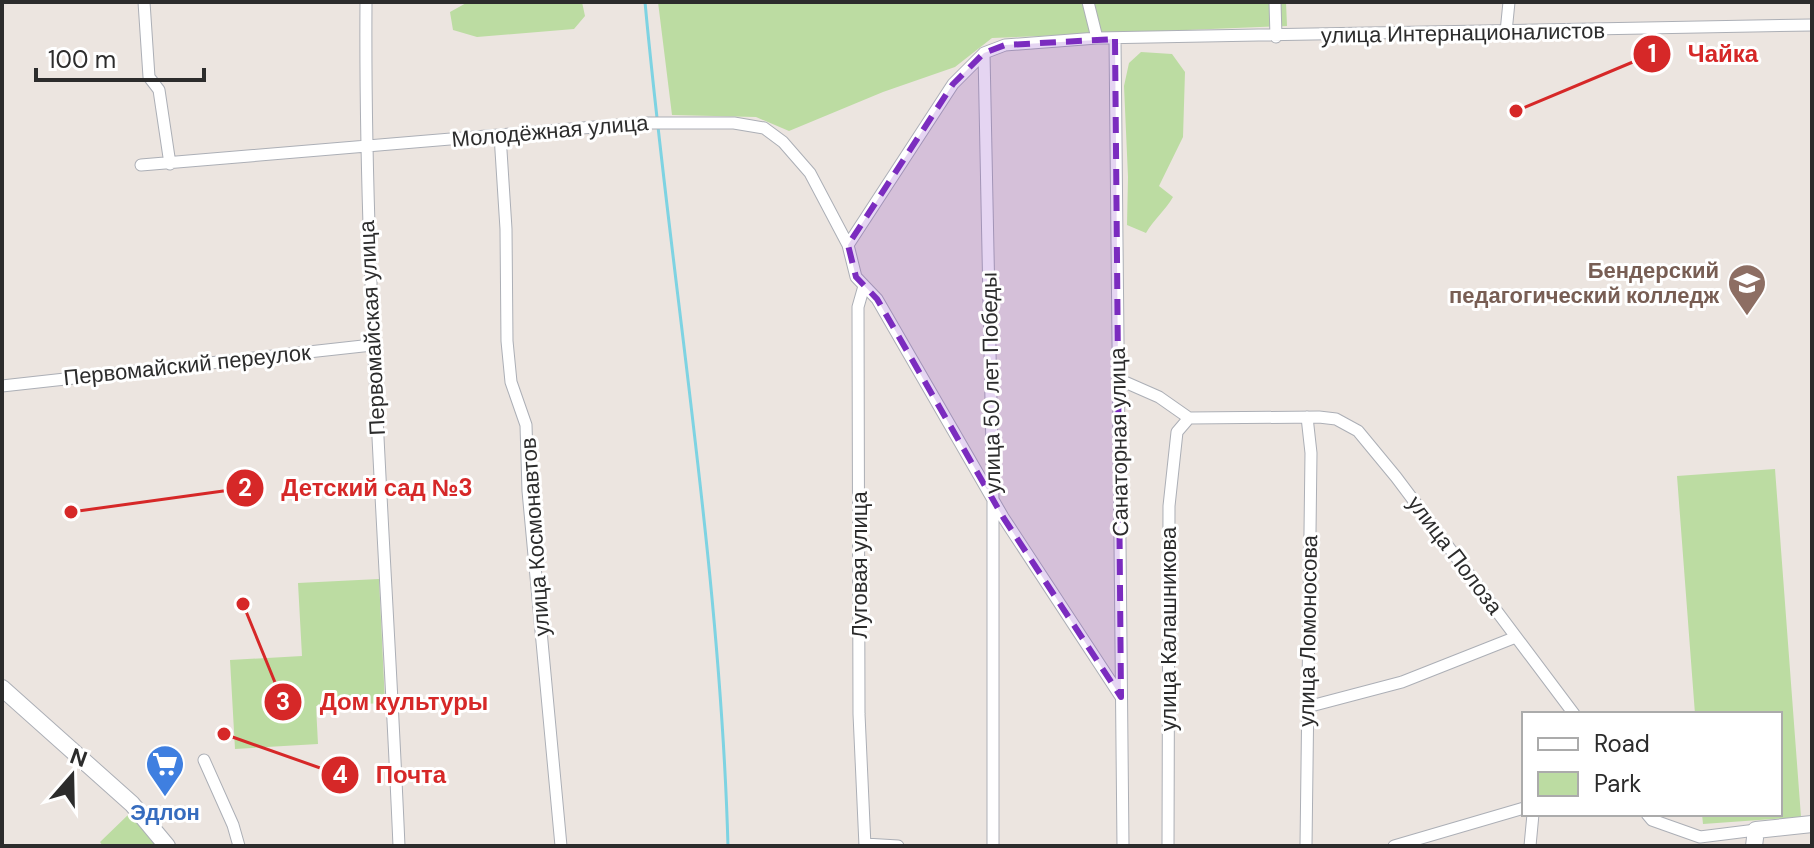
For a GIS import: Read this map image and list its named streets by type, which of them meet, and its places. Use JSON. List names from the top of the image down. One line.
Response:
{"streets":{"street":["улица Интернационалистов","Молодёжная улица","Первомайская улица","Первомайский переулок","улица 50 лет Победы","Санаторная улица","улица Космонавтов","улица Полоза","Луговая улица","улица Калашникова","улица Ломоносова"]},"crossings":[["улица Интернационалистов","Санаторная улица"],["Молодёжная улица","Первомайская улица"],["Молодёжная улица","улица 50 лет Победы"],["Молодёжная улица","Санаторная улица"],["Молодёжная улица","улица Космонавтов"],["Молодёжная улица","Луговая улица"],["Первомайская улица","Первомайский переулок"],["улица Полоза","улица Калашникова"],["улица Полоза","улица Ломоносова"]],"places":{"other":["Чайка","Детский сад №3","Дом культуры","Почта"],"school or university":["Бендерский педагогический колледж"],"supermarket":["Эдлон"]},"legend":["Road","Park"],"scale_bar":"100 m","north":"top"}
